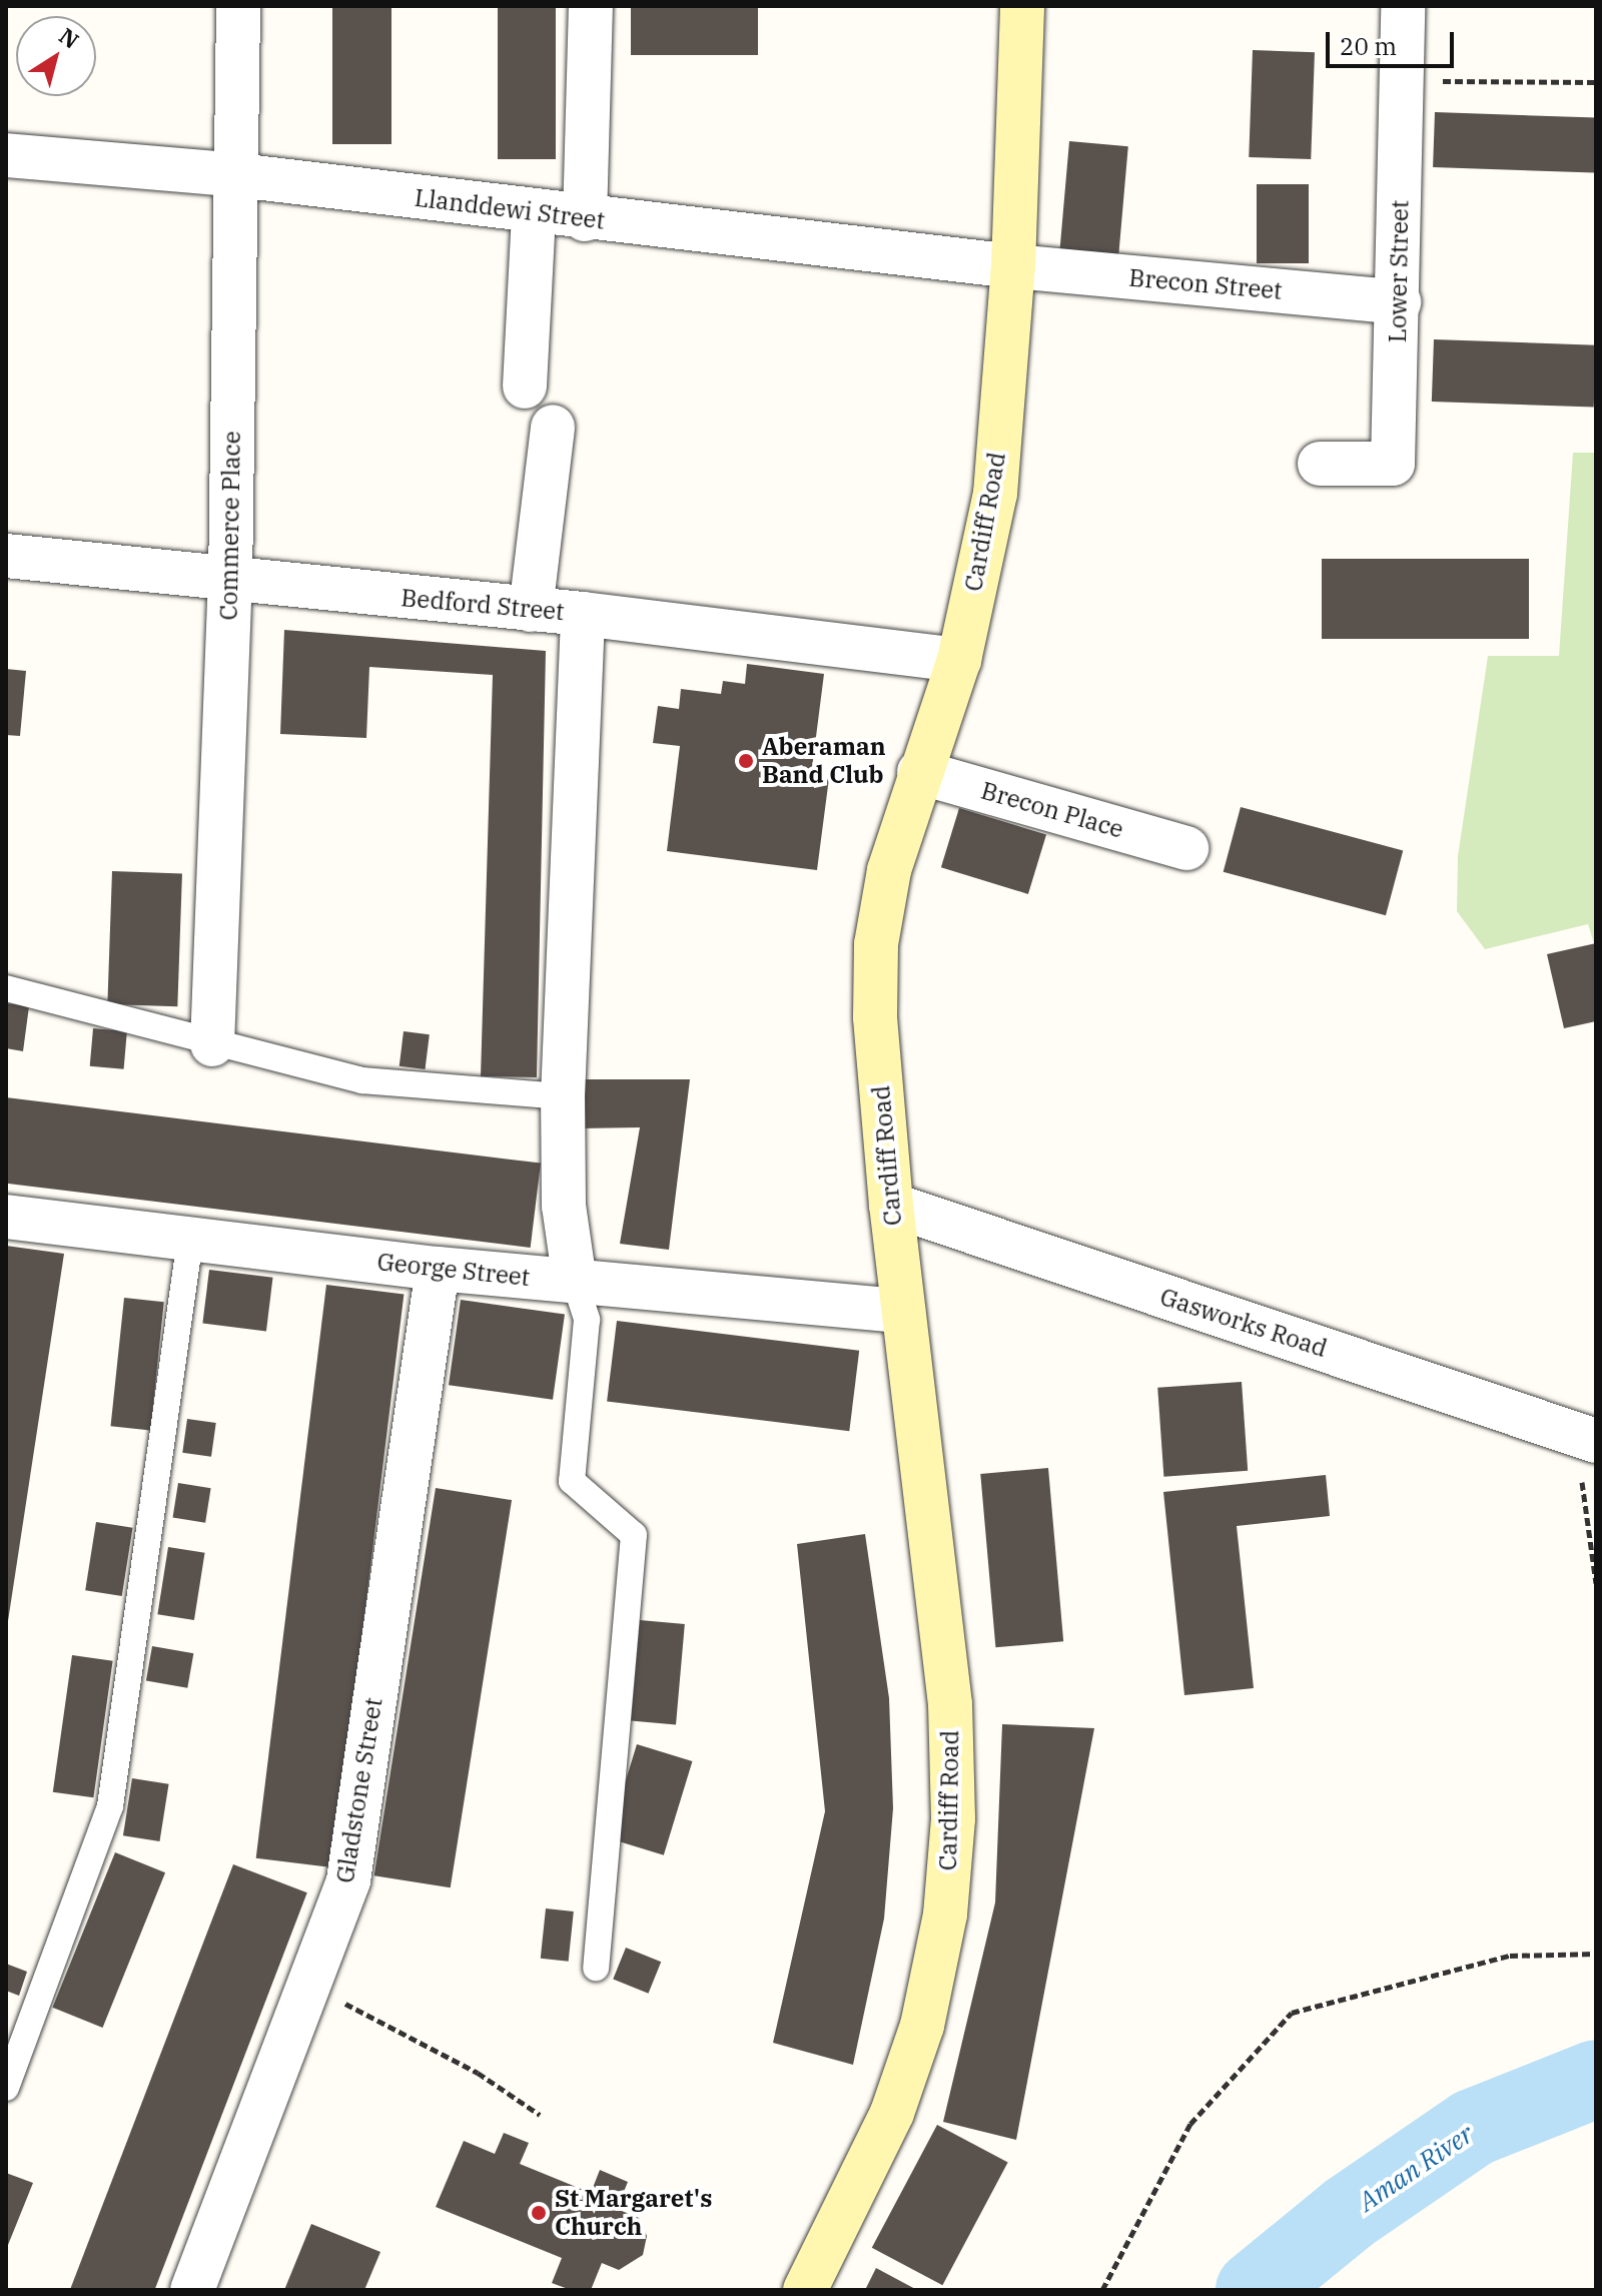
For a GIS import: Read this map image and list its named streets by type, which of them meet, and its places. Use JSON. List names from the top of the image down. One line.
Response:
{"streets":{"main road":["Cardiff Road"],"street":["Llanddewi Street","Lower Street","Brecon Street","Commerce Place","Bedford Street","Brecon Place","George Street","Gasworks Road","Gladstone Street"]},"crossings":[["Llanddewi Street","Brecon Street"],["Llanddewi Street","Cardiff Road"],["Llanddewi Street","Commerce Place"],["Lower Street","Brecon Street"],["Brecon Street","Cardiff Road"],["Cardiff Road","Bedford Street"],["Cardiff Road","Brecon Place"],["Cardiff Road","George Street"],["Cardiff Road","Gasworks Road"],["Commerce Place","Bedford Street"],["George Street","Gladstone Street"]],"water":["Aman River"],"places":["Aberaman Band Club","St Margaret's Church"],"scale_bar":"20 m","north":"top right"}
